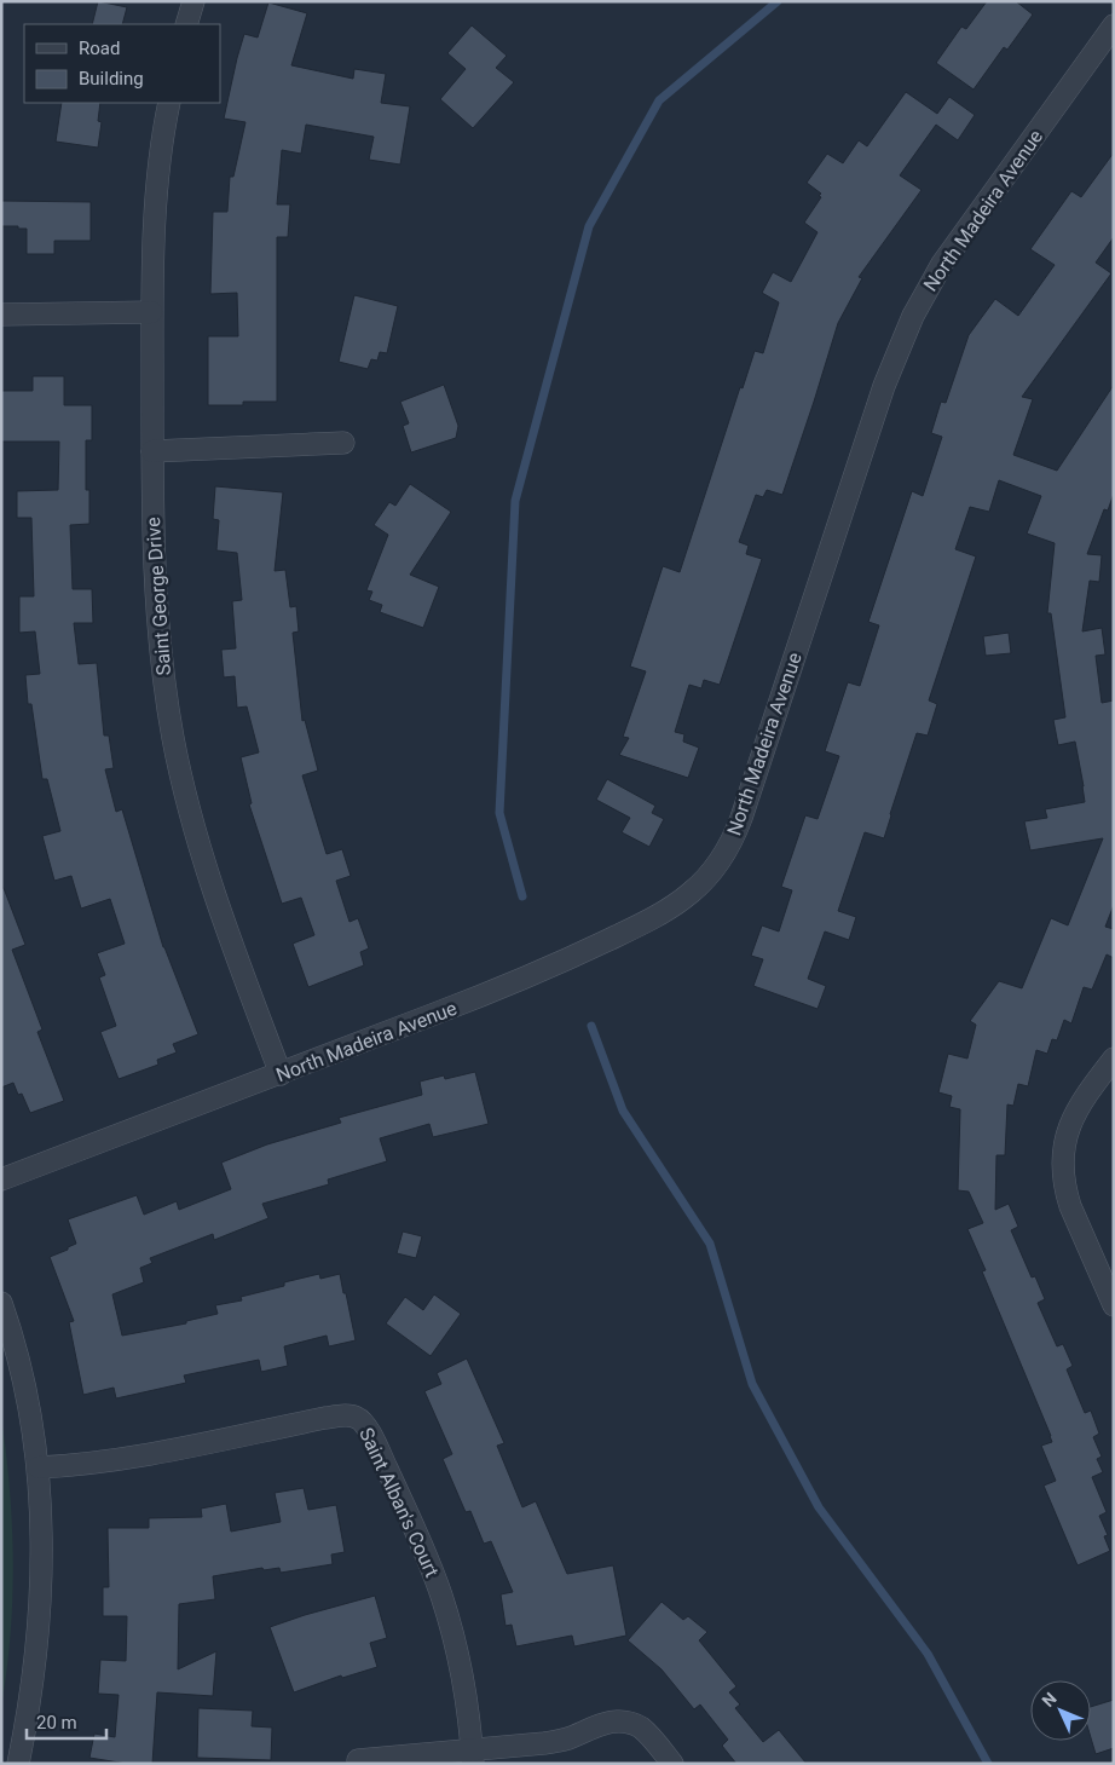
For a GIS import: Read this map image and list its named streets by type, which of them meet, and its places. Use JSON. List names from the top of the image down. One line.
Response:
{"streets":{"street":["North Madeira Avenue","Saint George Drive","Saint Alban's Court"]},"crossings":[["North Madeira Avenue","Saint George Drive"]],"legend":["Road","Building"],"scale_bar":"20 m","north":"top left"}
